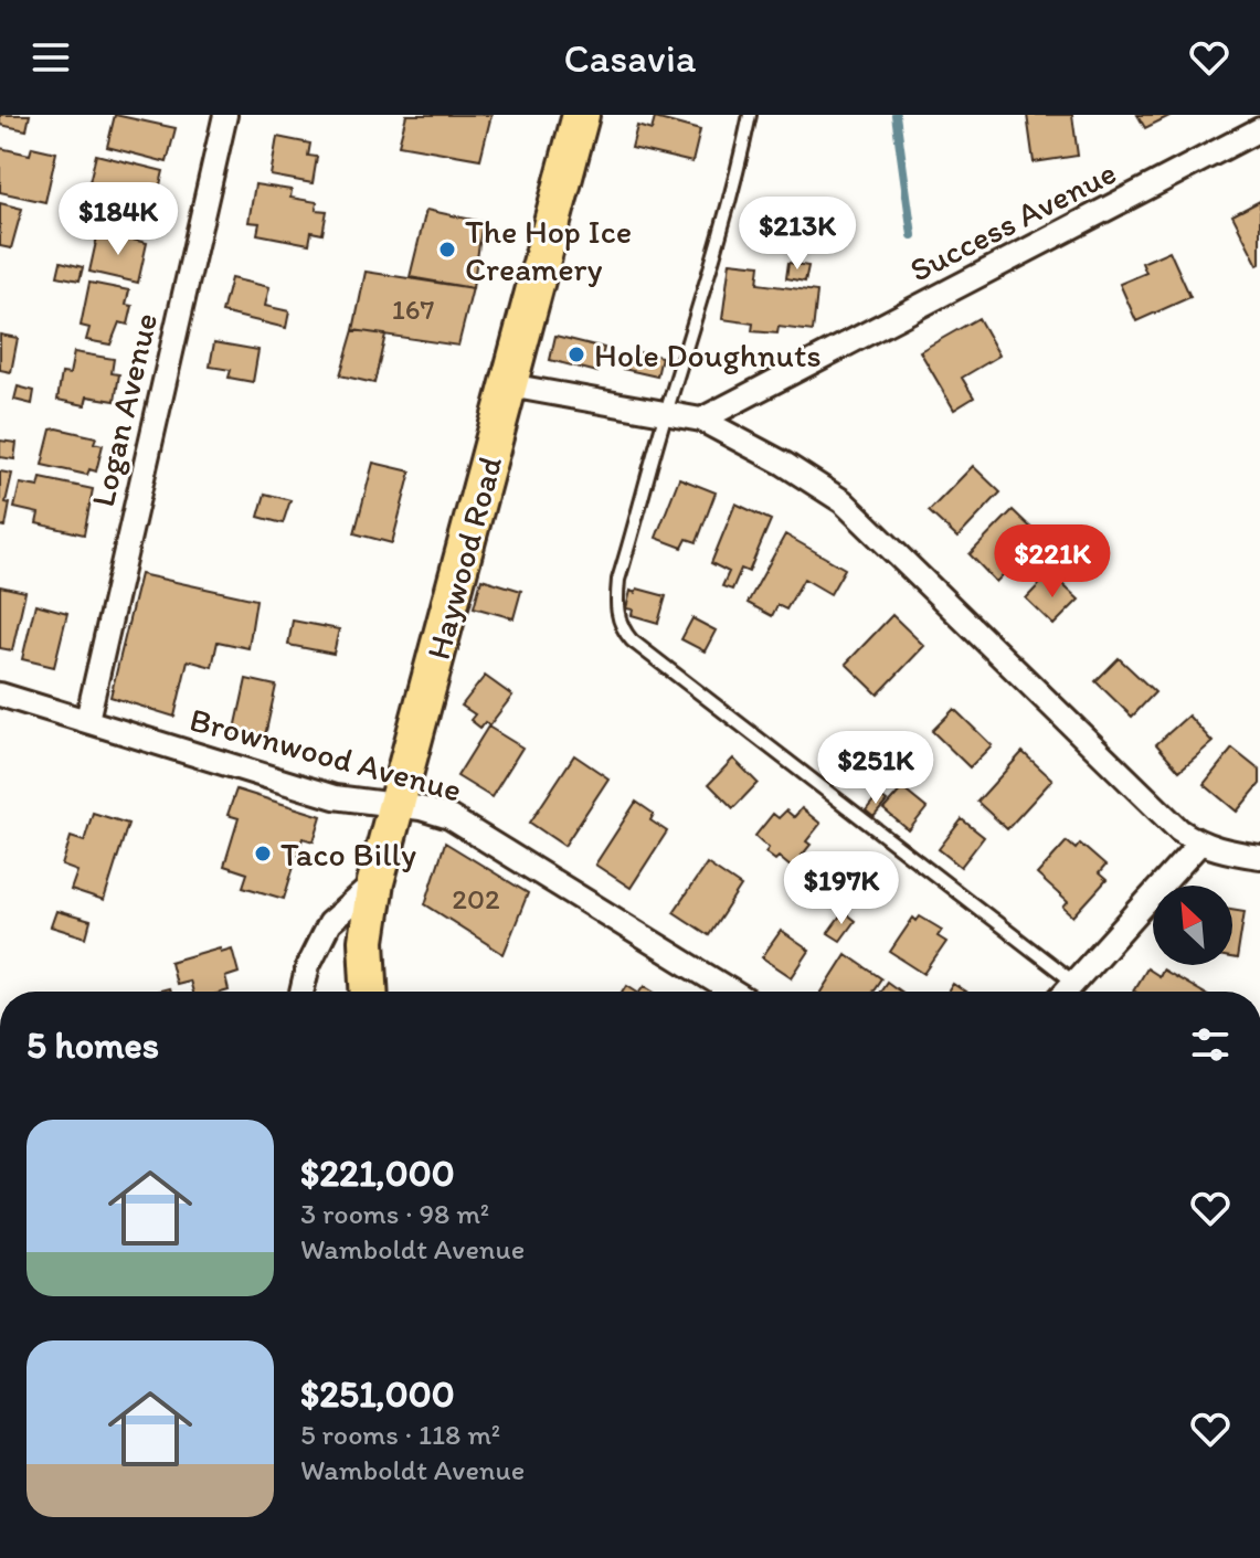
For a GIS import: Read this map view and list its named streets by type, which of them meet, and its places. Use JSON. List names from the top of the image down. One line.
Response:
{"streets":{"main road":["Haywood Road"],"street":["Success Avenue","Logan Avenue","Brownwood Avenue"]},"crossings":[["Logan Avenue","Brownwood Avenue"],["Haywood Road","Brownwood Avenue"]],"places":["The Hop Ice Creamery","Hole Doughnuts","Taco Billy"],"house_numbers":["167","202"],"north":"top left","page":{"header":"Casavia","price":["$184K","$213K","$221K","$251K","$197K"],"heading":"5 homes","list":[{"name":"$221,000","note":"3 rooms · 98 m² · Wamboldt Avenue"},{"name":"$251,000","note":"5 rooms · 118 m² · Wamboldt Avenue"}]}}
